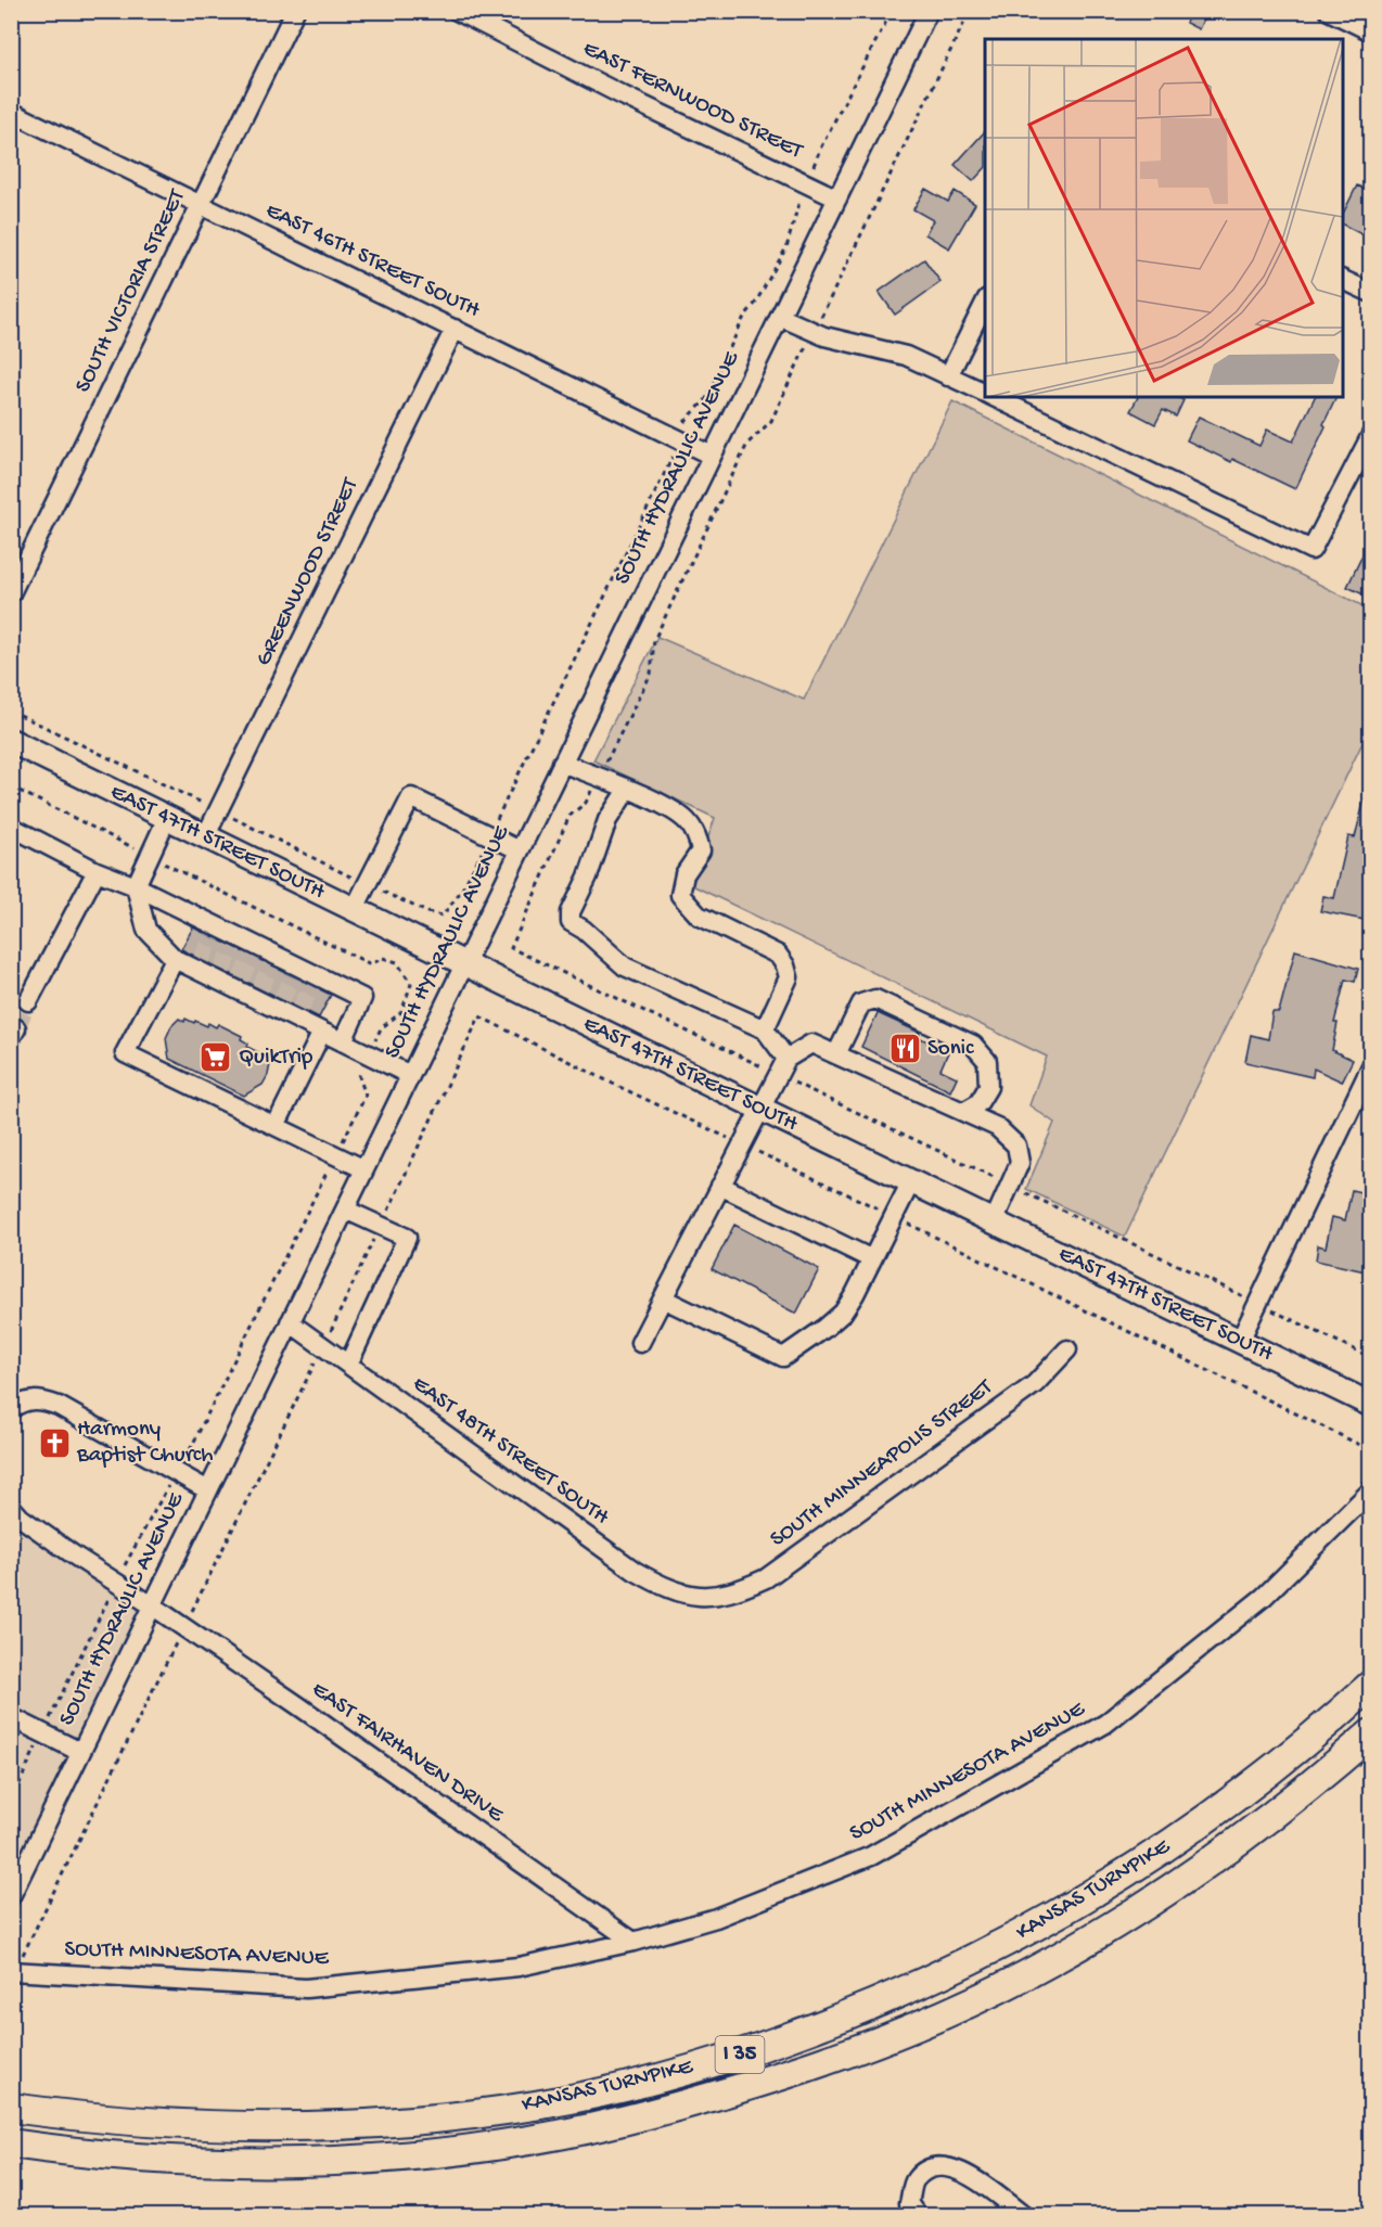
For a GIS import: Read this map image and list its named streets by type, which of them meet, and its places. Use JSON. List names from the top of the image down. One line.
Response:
{"streets":{"highway":["KANSAS TURNPIKE","I 35"],"main road":["EAST 47TH STREET SOUTH"],"street":["EAST FERNWOOD STREET","EAST 46TH STREET SOUTH","SOUTH VICTORIA STREET","SOUTH HYDRAULIC AVENUE","GREENWOOD STREET","EAST 48TH STREET SOUTH","SOUTH MINNEAPOLIS STREET","EAST FAIRHAVEN DRIVE","SOUTH MINNESOTA AVENUE"]},"crossings":[["EAST FERNWOOD STREET","SOUTH HYDRAULIC AVENUE"],["EAST 46TH STREET SOUTH","SOUTH VICTORIA STREET"],["EAST 46TH STREET SOUTH","SOUTH HYDRAULIC AVENUE"],["EAST 46TH STREET SOUTH","GREENWOOD STREET"],["SOUTH HYDRAULIC AVENUE","EAST 47TH STREET SOUTH"],["SOUTH HYDRAULIC AVENUE","EAST 48TH STREET SOUTH"],["SOUTH HYDRAULIC AVENUE","EAST FAIRHAVEN DRIVE"],["GREENWOOD STREET","EAST 47TH STREET SOUTH"],["EAST 48TH STREET SOUTH","SOUTH MINNEAPOLIS STREET"],["EAST FAIRHAVEN DRIVE","SOUTH MINNESOTA AVENUE"]],"places":{"restaurant":["Sonic"],"supermarket":["QuikTrip"],"church":["Harmony Baptist Church"]}}
